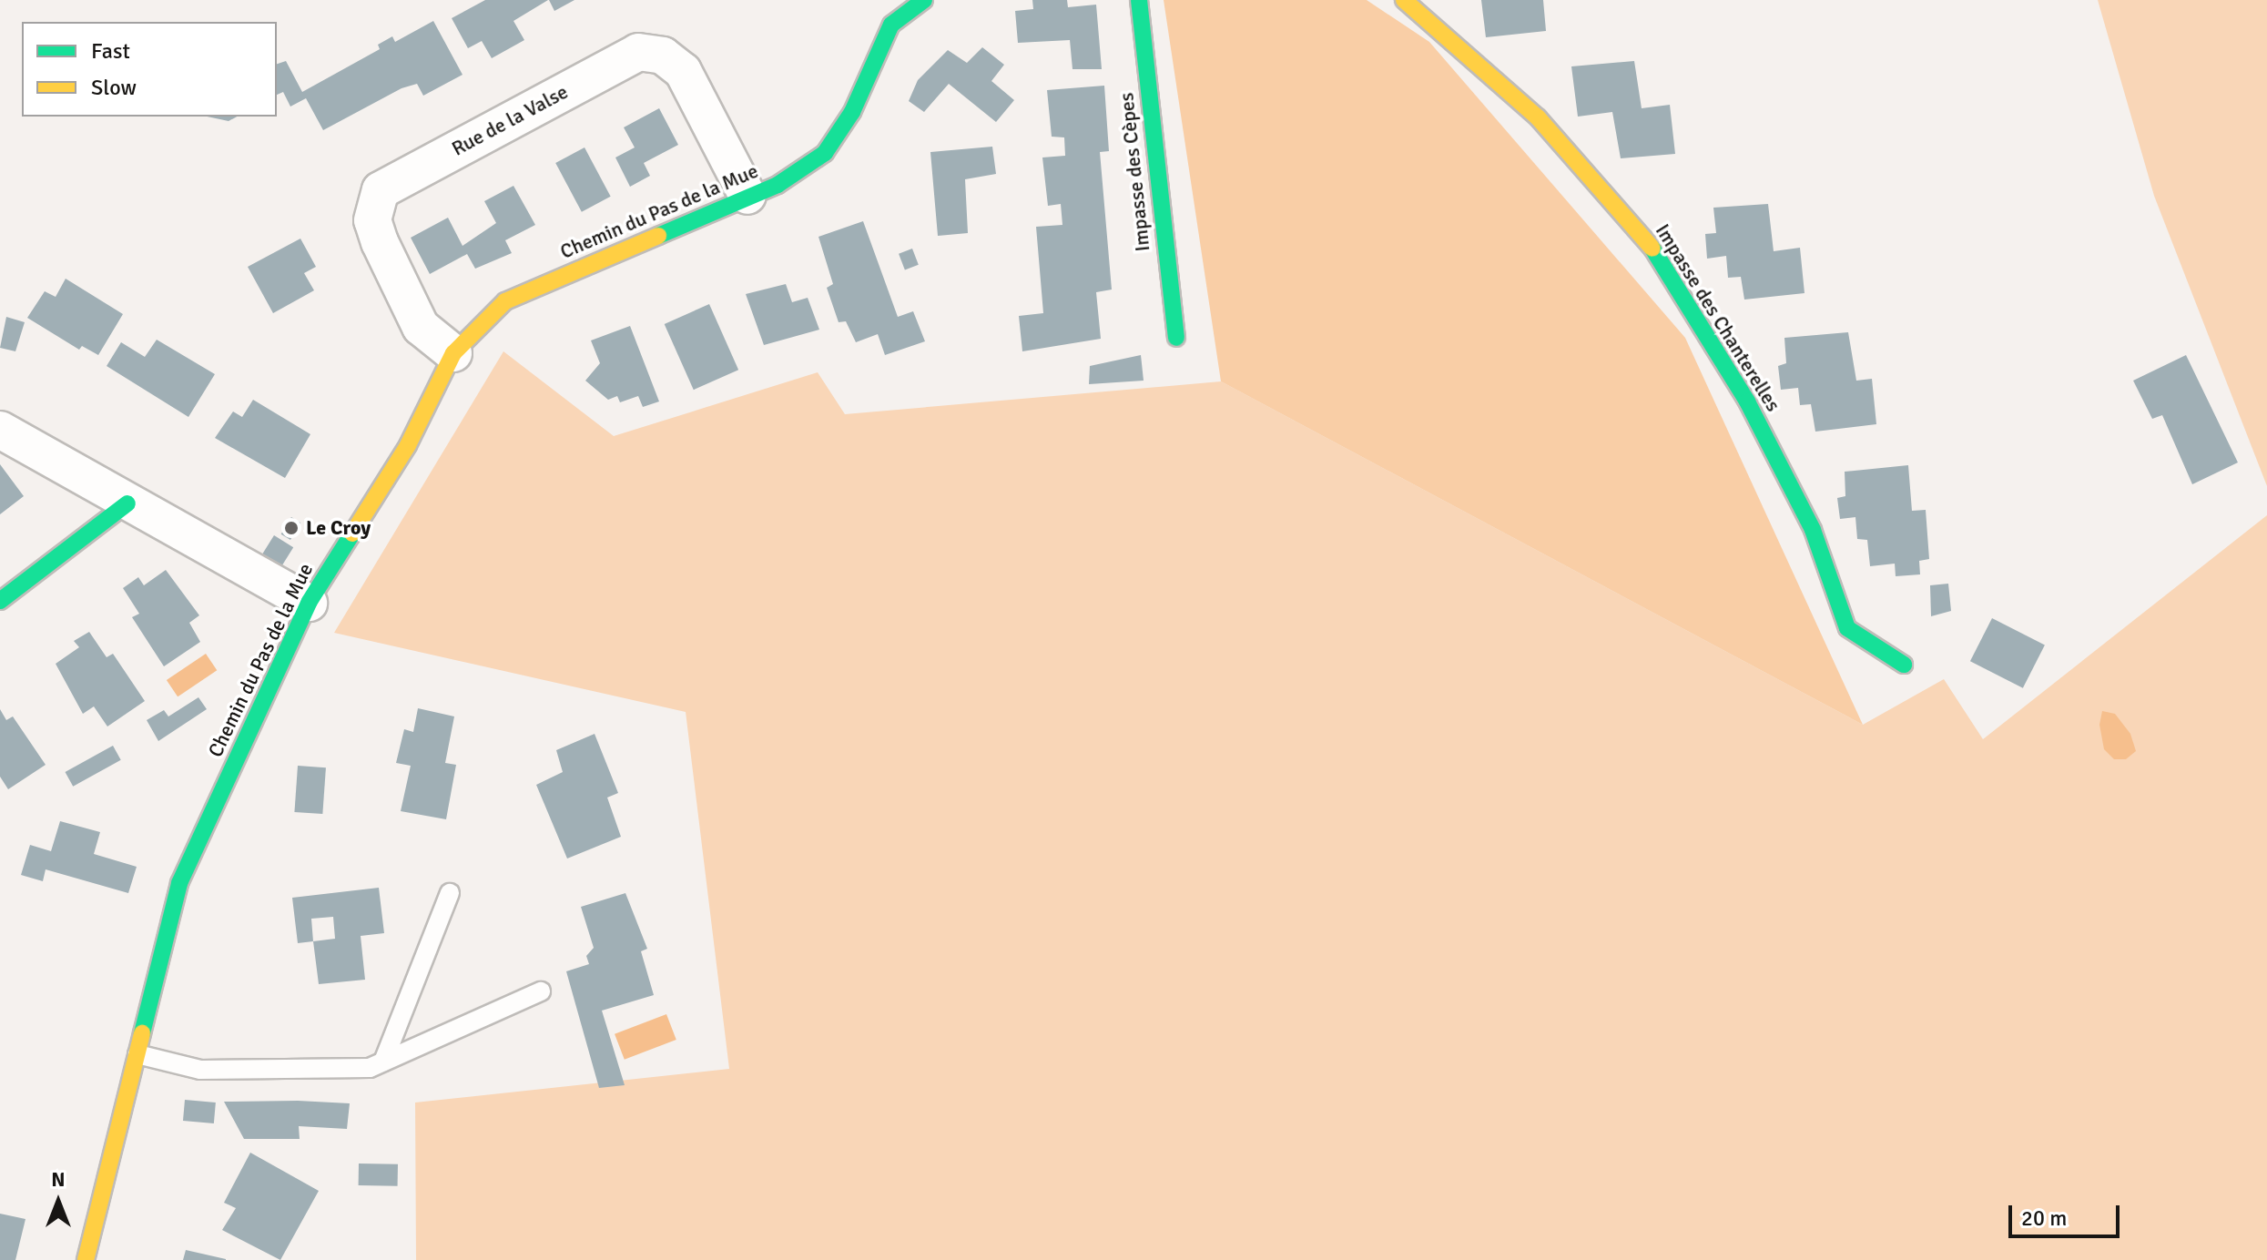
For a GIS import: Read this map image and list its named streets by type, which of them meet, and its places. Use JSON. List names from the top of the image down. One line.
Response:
{"streets":{"street":["Rue de la Valse","Impasse des Cèpes","Chemin du Pas de la Mue","Impasse des Chanterelles"]},"crossings":[["Rue de la Valse","Chemin du Pas de la Mue"]],"places":["Le Croy"],"legend":["Fast","Slow"],"scale_bar":"20 m","north":"top"}
